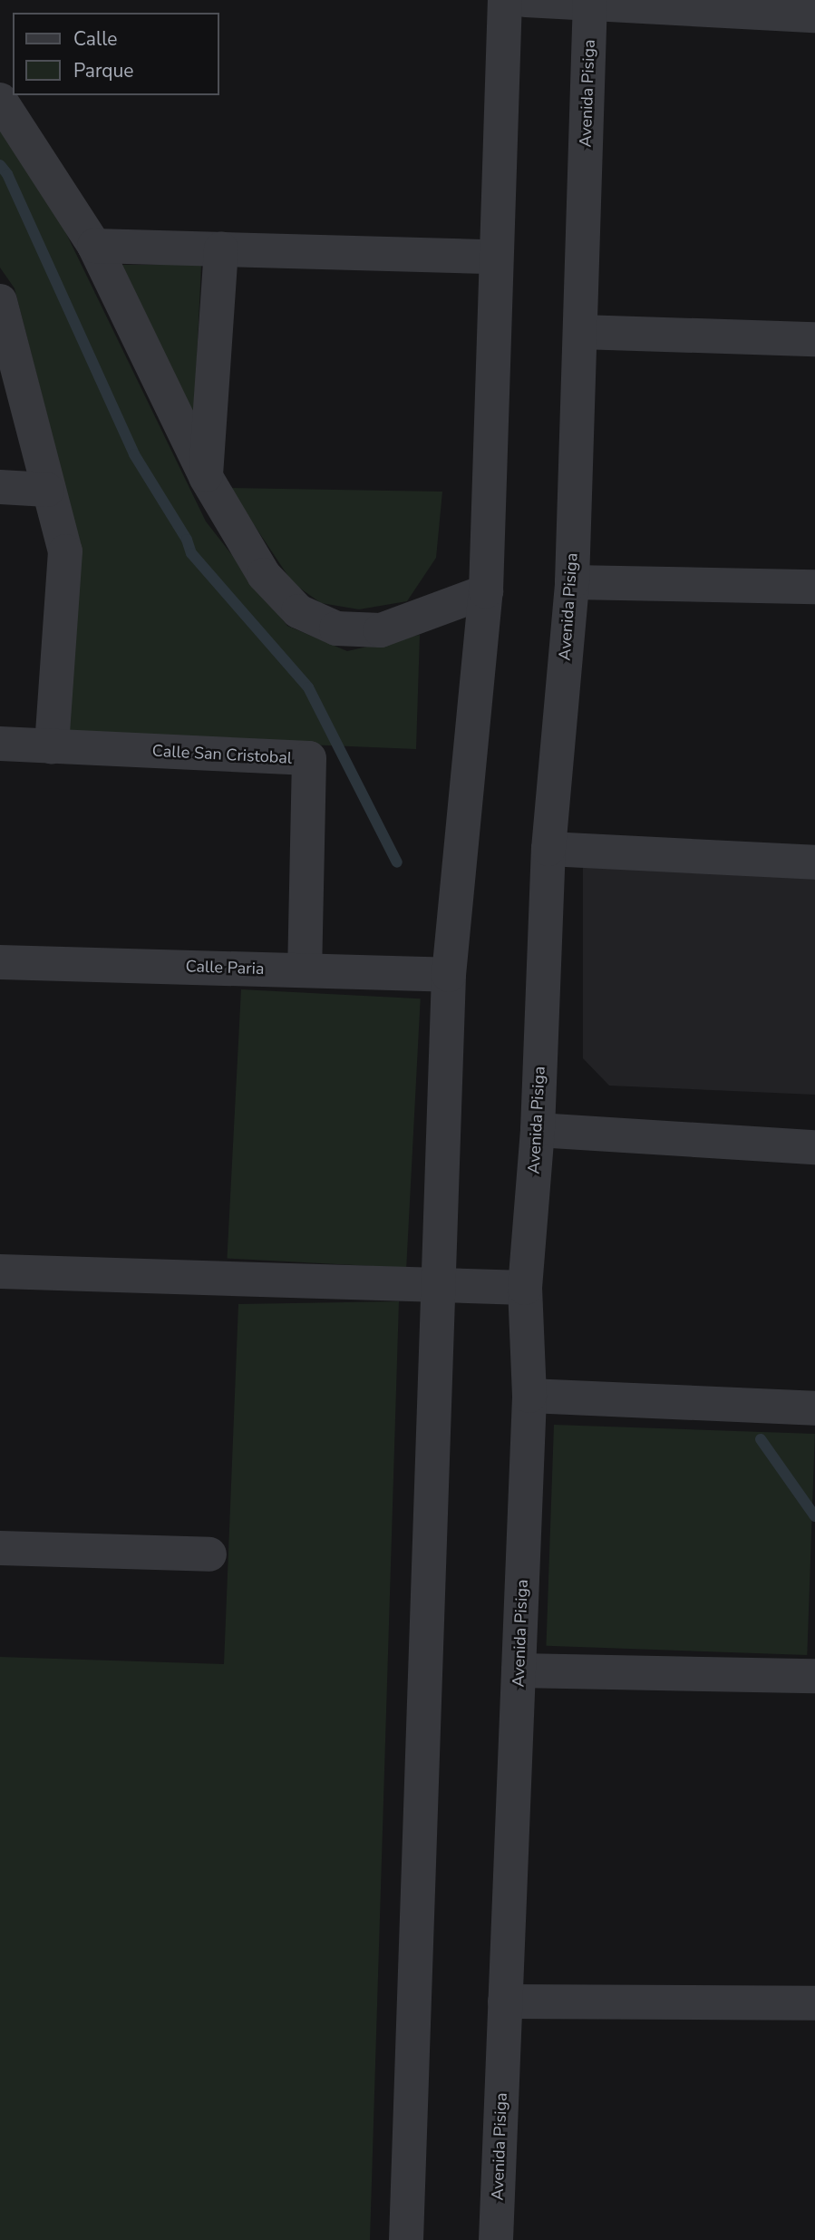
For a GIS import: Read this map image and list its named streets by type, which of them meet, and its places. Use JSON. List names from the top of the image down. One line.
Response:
{"streets":{"street":["Avenida Pisiga","Calle San Cristobal","Calle Paria"]},"crossings":[["Calle San Cristobal","Calle Paria"]],"legend":["Calle","Parque"]}
